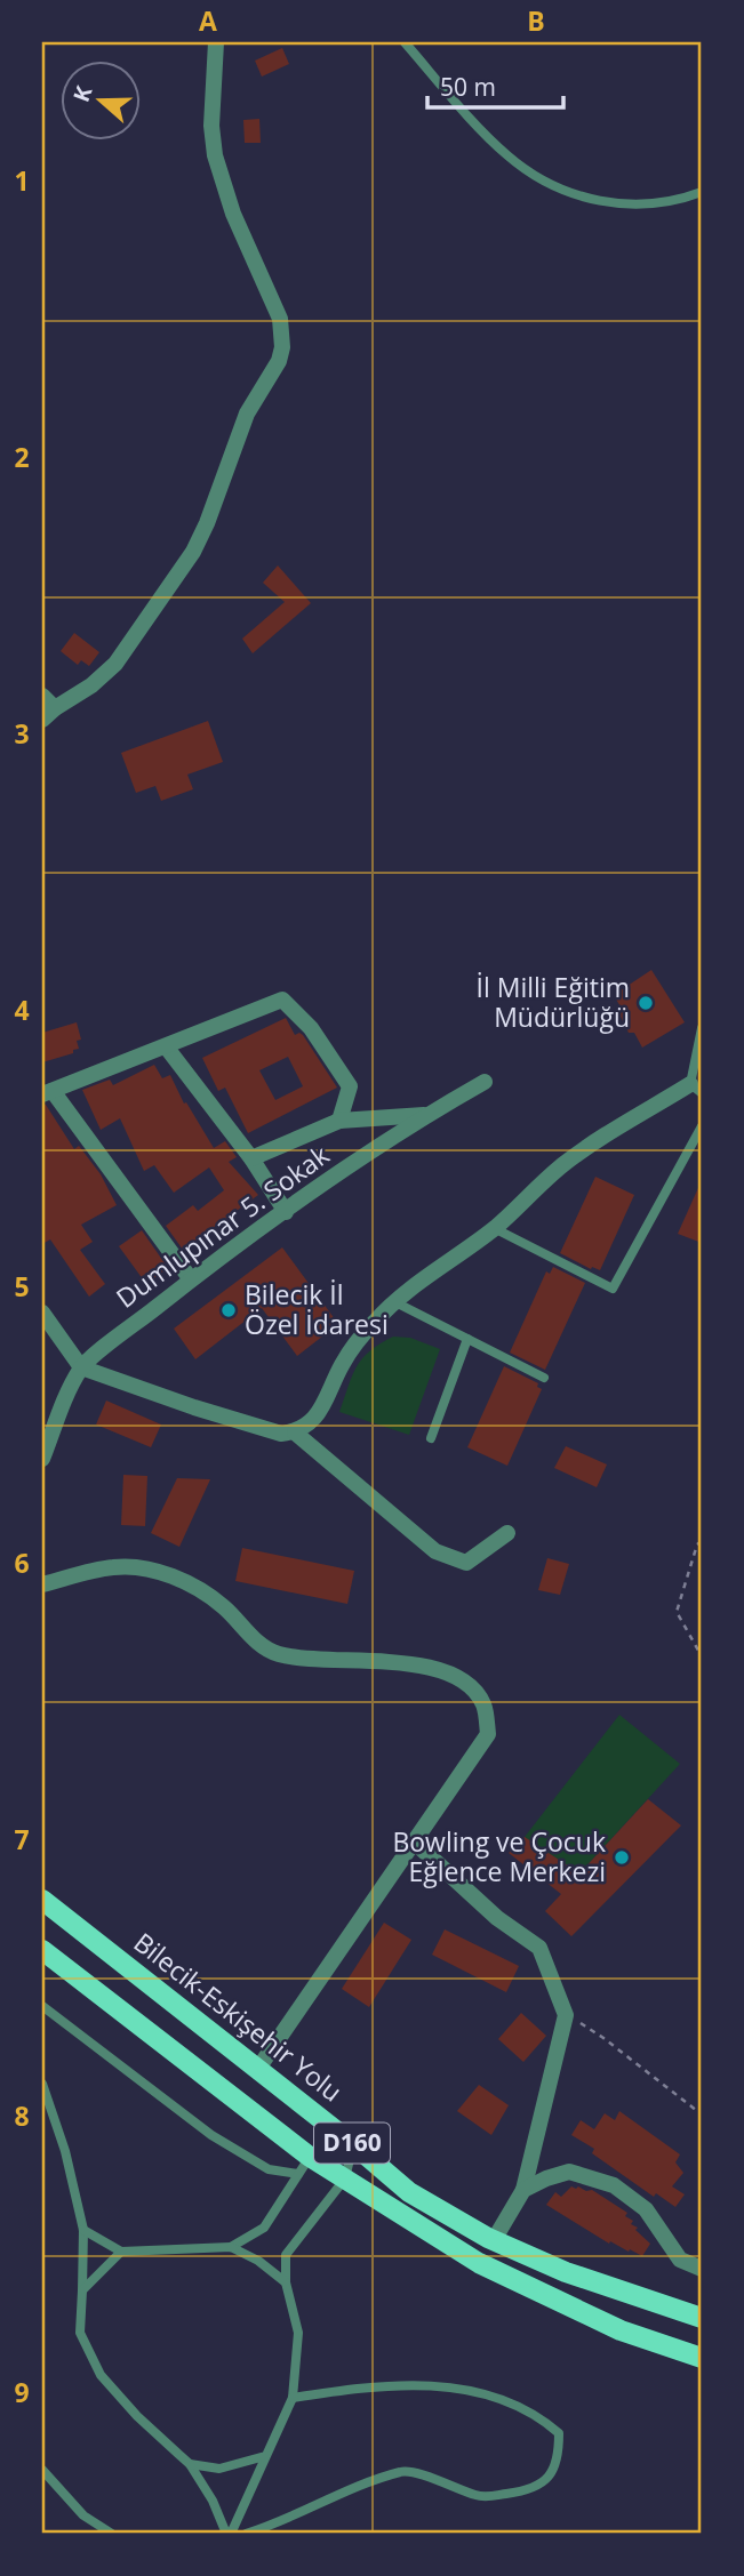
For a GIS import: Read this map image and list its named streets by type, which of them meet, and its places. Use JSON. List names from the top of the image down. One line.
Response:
{"streets":{"main road":["Bilecik-Eskişehir Yolu","D160"],"street":["Dumlupınar 5. Sokak"]},"places":["İl Milli Eğitim Müdürlüğü","Bilecik İl Özel İdaresi","Bowling ve Çocuk Eğlence Merkezi"],"scale_bar":"50 m","north":"left","grid":{"columns":["A","B"],"rows":["1","2","3","4","5","6","7","8","9"]}}
